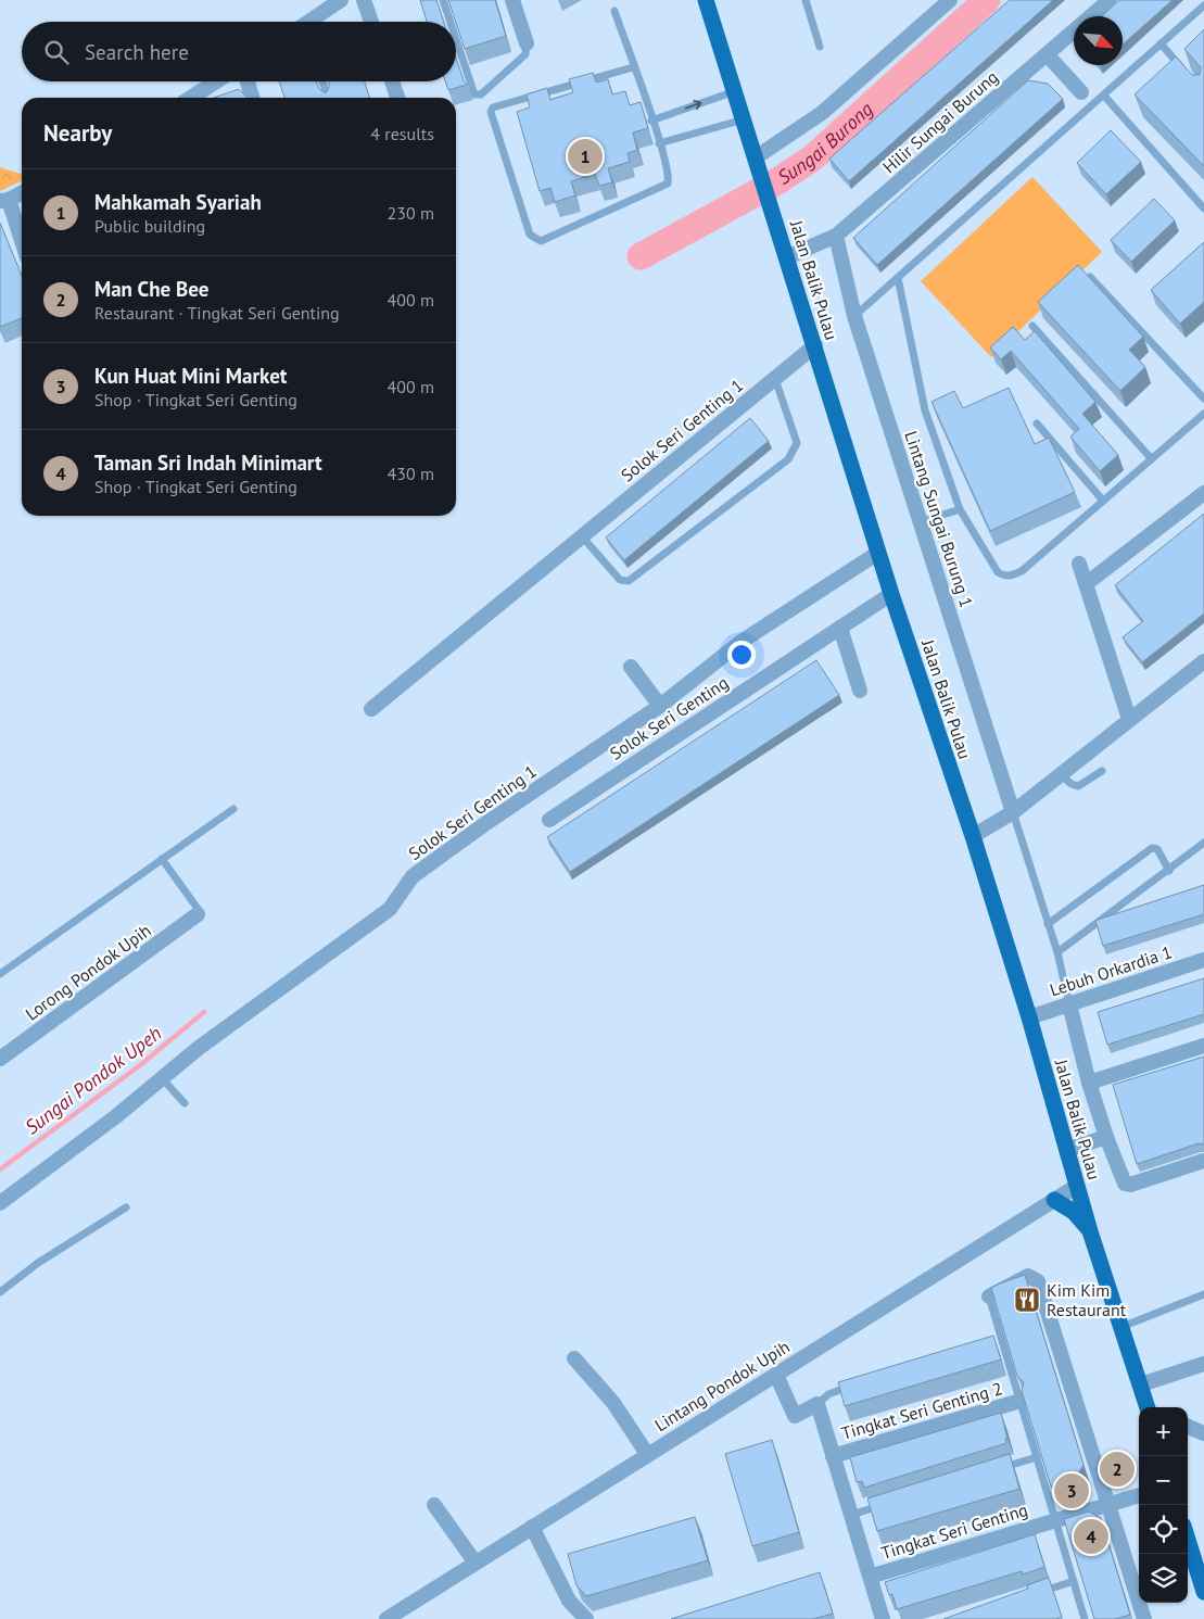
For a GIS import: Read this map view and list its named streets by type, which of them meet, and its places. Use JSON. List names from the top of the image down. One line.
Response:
{"streets":{"main road":["Jalan Balik Pulau"],"street":["Hilir Sungai Burung","Solok Seri Genting 1","Lintang Sungai Burung 1","Solok Seri Genting","Lebuh Orkardia 1","Lorong Pondok Upih","Lintang Pondok Upih","Tingkat Seri Genting 2","Tingkat Seri Genting"]},"crossings":[["Hilir Sungai Burung","Jalan Balik Pulau"],["Hilir Sungai Burung","Lintang Sungai Burung 1"],["Jalan Balik Pulau","Solok Seri Genting 1"],["Jalan Balik Pulau","Solok Seri Genting"],["Jalan Balik Pulau","Lebuh Orkardia 1"],["Jalan Balik Pulau","Lintang Pondok Upih"]],"water":["Sungai Burong","Sungai Pondok Upeh"],"places":{"restaurant":["Kim Kim Restaurant"]},"north":"bottom right","page":{"search":"Search here","heading":["Nearby","4 results"],"pins":["1","2","3","4"],"list":[{"mark":"1","name":"Mahkamah Syariah","note":"Public building","value":"230 m"},{"mark":"2","name":"Man Che Bee","note":"Restaurant · Tingkat Seri Genting","value":"400 m"},{"mark":"3","name":"Kun Huat Mini Market","note":"Shop · Tingkat Seri Genting","value":"400 m"},{"mark":"4","name":"Taman Sri Indah Minimart","note":"Shop · Tingkat Seri Genting","value":"430 m"}],"map_buttons":["+","−"]}}
